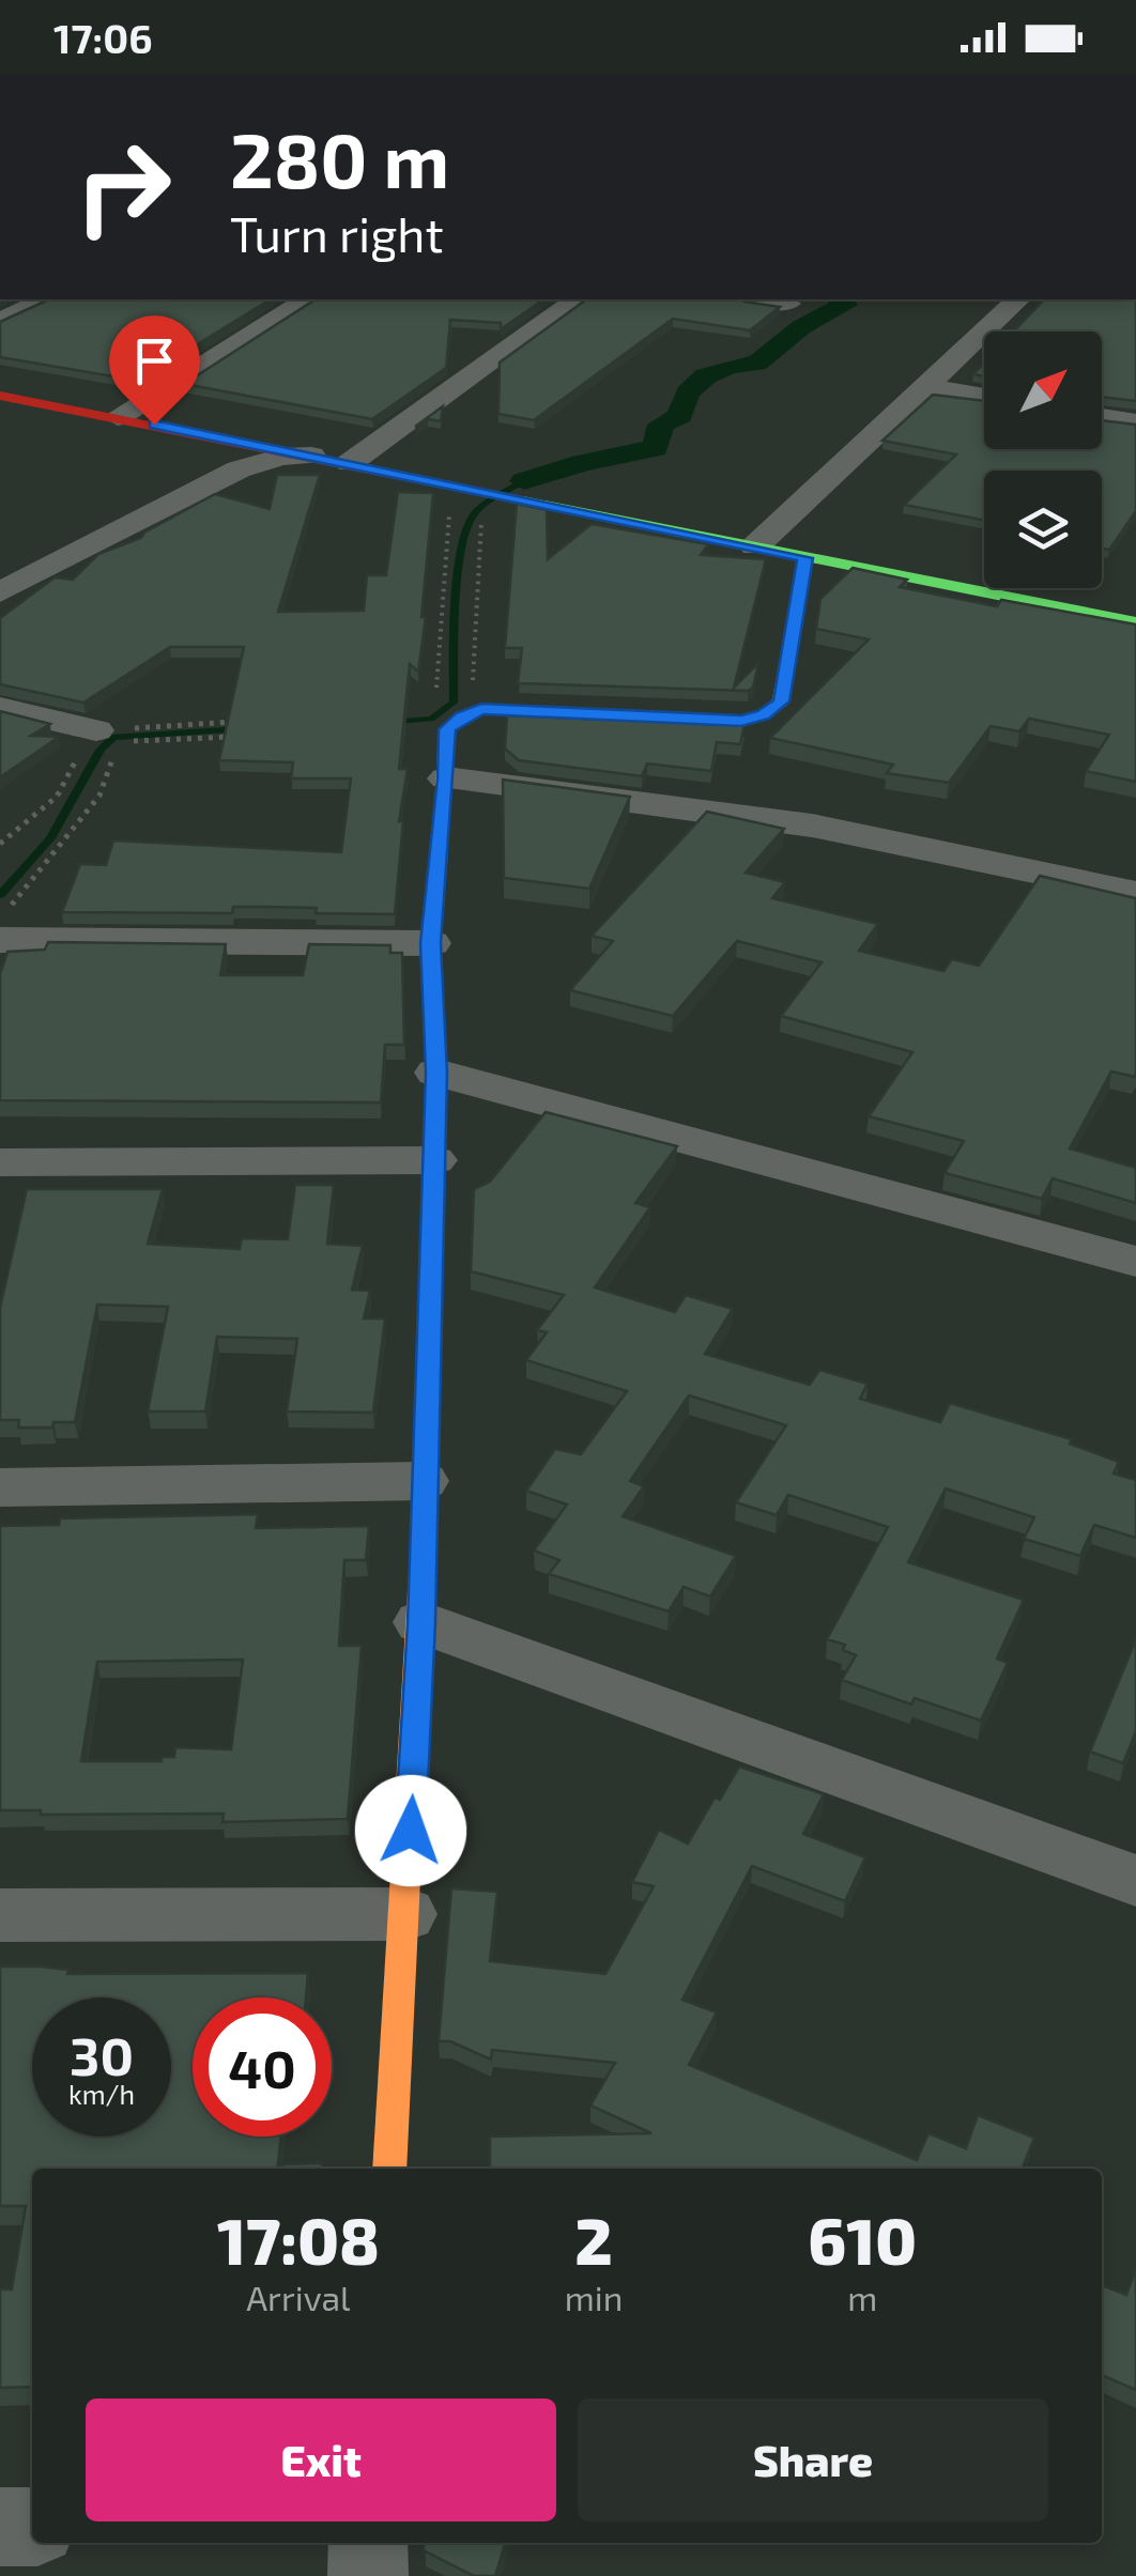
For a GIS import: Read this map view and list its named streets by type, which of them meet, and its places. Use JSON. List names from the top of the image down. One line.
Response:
{"north":"top right","page":{"status":"17:06","turn":["280 m","Turn right"],"speed":"30 km/h","limit":"40","eta":["17:08","Arrival","2","min","610","m"],"buttons":["Exit","Share"]}}
